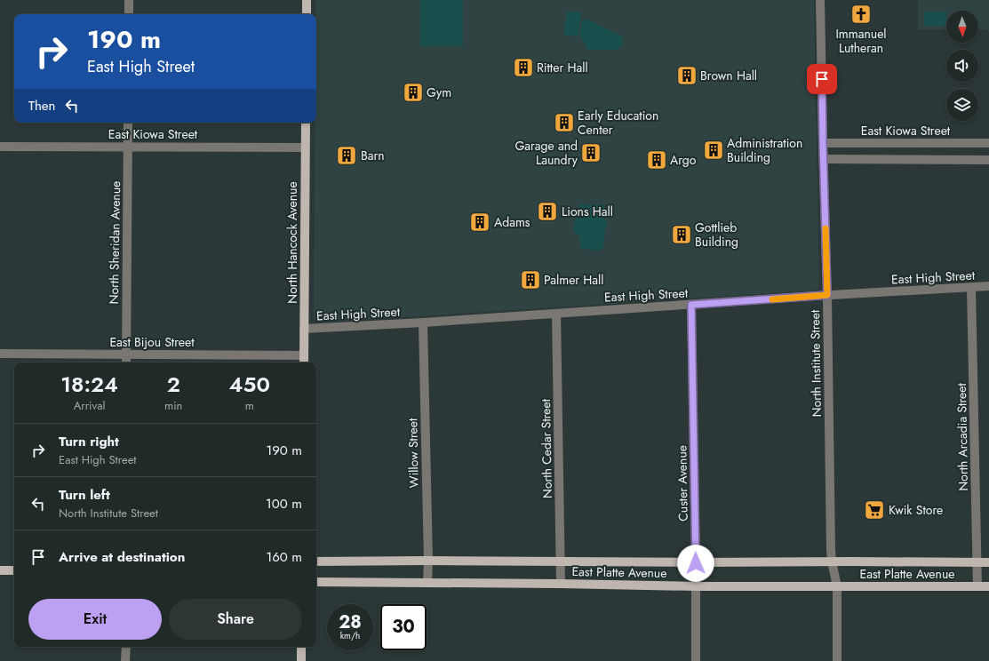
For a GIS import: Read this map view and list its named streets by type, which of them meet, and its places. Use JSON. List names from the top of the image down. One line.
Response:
{"streets":{"main road":["North Hancock Avenue","East Platte Avenue"],"street":["East Kiowa Street","North Sheridan Avenue","East High Street","East Bijou Street","North Institute Street","North Arcadia Street","North Cedar Street","Willow Street","Custer Avenue"]},"crossings":[["East Kiowa Street","North Sheridan Avenue"],["East Kiowa Street","North Hancock Avenue"],["East Kiowa Street","North Institute Street"],["North Sheridan Avenue","East Bijou Street"],["North Hancock Avenue","East High Street"],["North Hancock Avenue","East Bijou Street"],["East High Street","North Institute Street"],["East High Street","North Arcadia Street"],["East High Street","North Cedar Street"],["East High Street","Willow Street"],["East High Street","Custer Avenue"],["North Institute Street","East Platte Avenue"],["North Arcadia Street","East Platte Avenue"],["North Cedar Street","East Platte Avenue"],["Willow Street","East Platte Avenue"],["Custer Avenue","East Platte Avenue"]],"places":{"church":["Immanuel Lutheran"],"building":["Ritter Hall","Brown Hall","Gym","Early Education Center","Administration Building","Garage and Laundry","Barn","Argo","Lions Hall","Adams","Gottlieb Building","Palmer Hall"],"supermarket":["Kwik Store"]},"north":"bottom","page":{"turn":["190 m","East High Street"],"then":"Then","eta":["18:24","Arrival","2","min","450","m"],"list":[{"name":"Turn right","note":"East High Street","value":"190 m"},{"name":"Turn left","note":"North Institute Street","value":"100 m"},{"name":"Arrive at destination","value":"160 m"}],"buttons":["Exit","Share"],"speed":"28 km/h","limit":"30"}}
